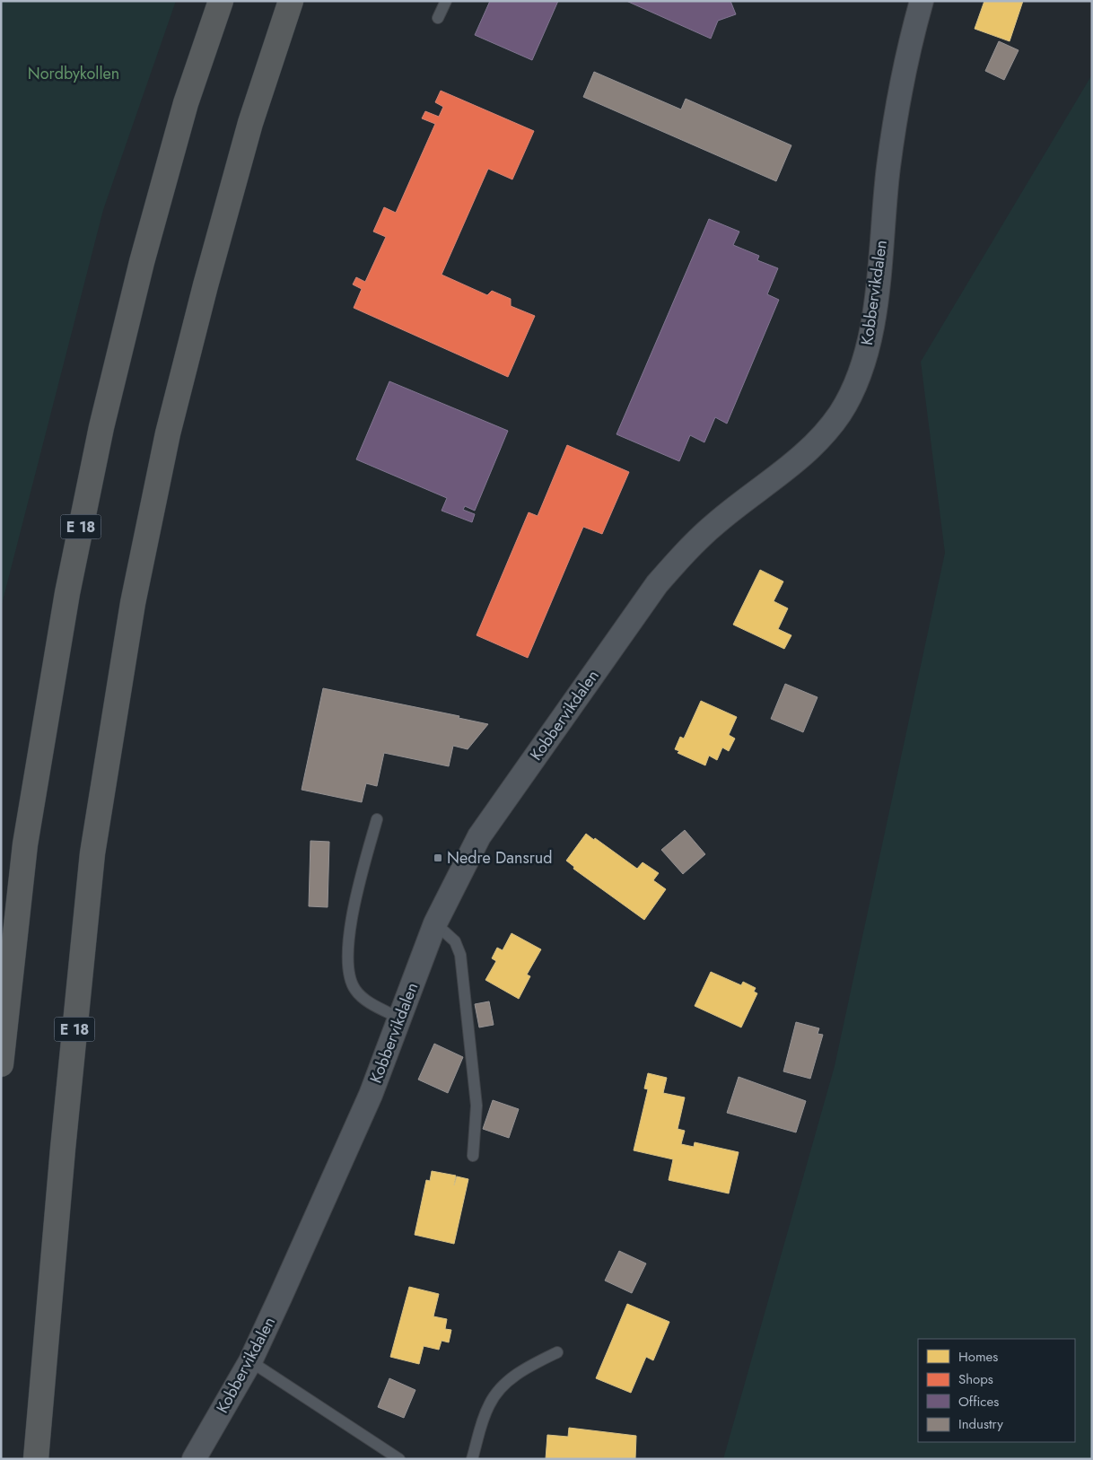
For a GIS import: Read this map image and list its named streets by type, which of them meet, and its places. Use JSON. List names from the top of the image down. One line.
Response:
{"streets":{"highway":["E 18"],"street":["Kobbervikdalen"]},"parks":["Nordbykollen"],"places":{"transit":["Nedre Dansrud"]},"legend":["Homes","Shops","Offices","Industry"]}
